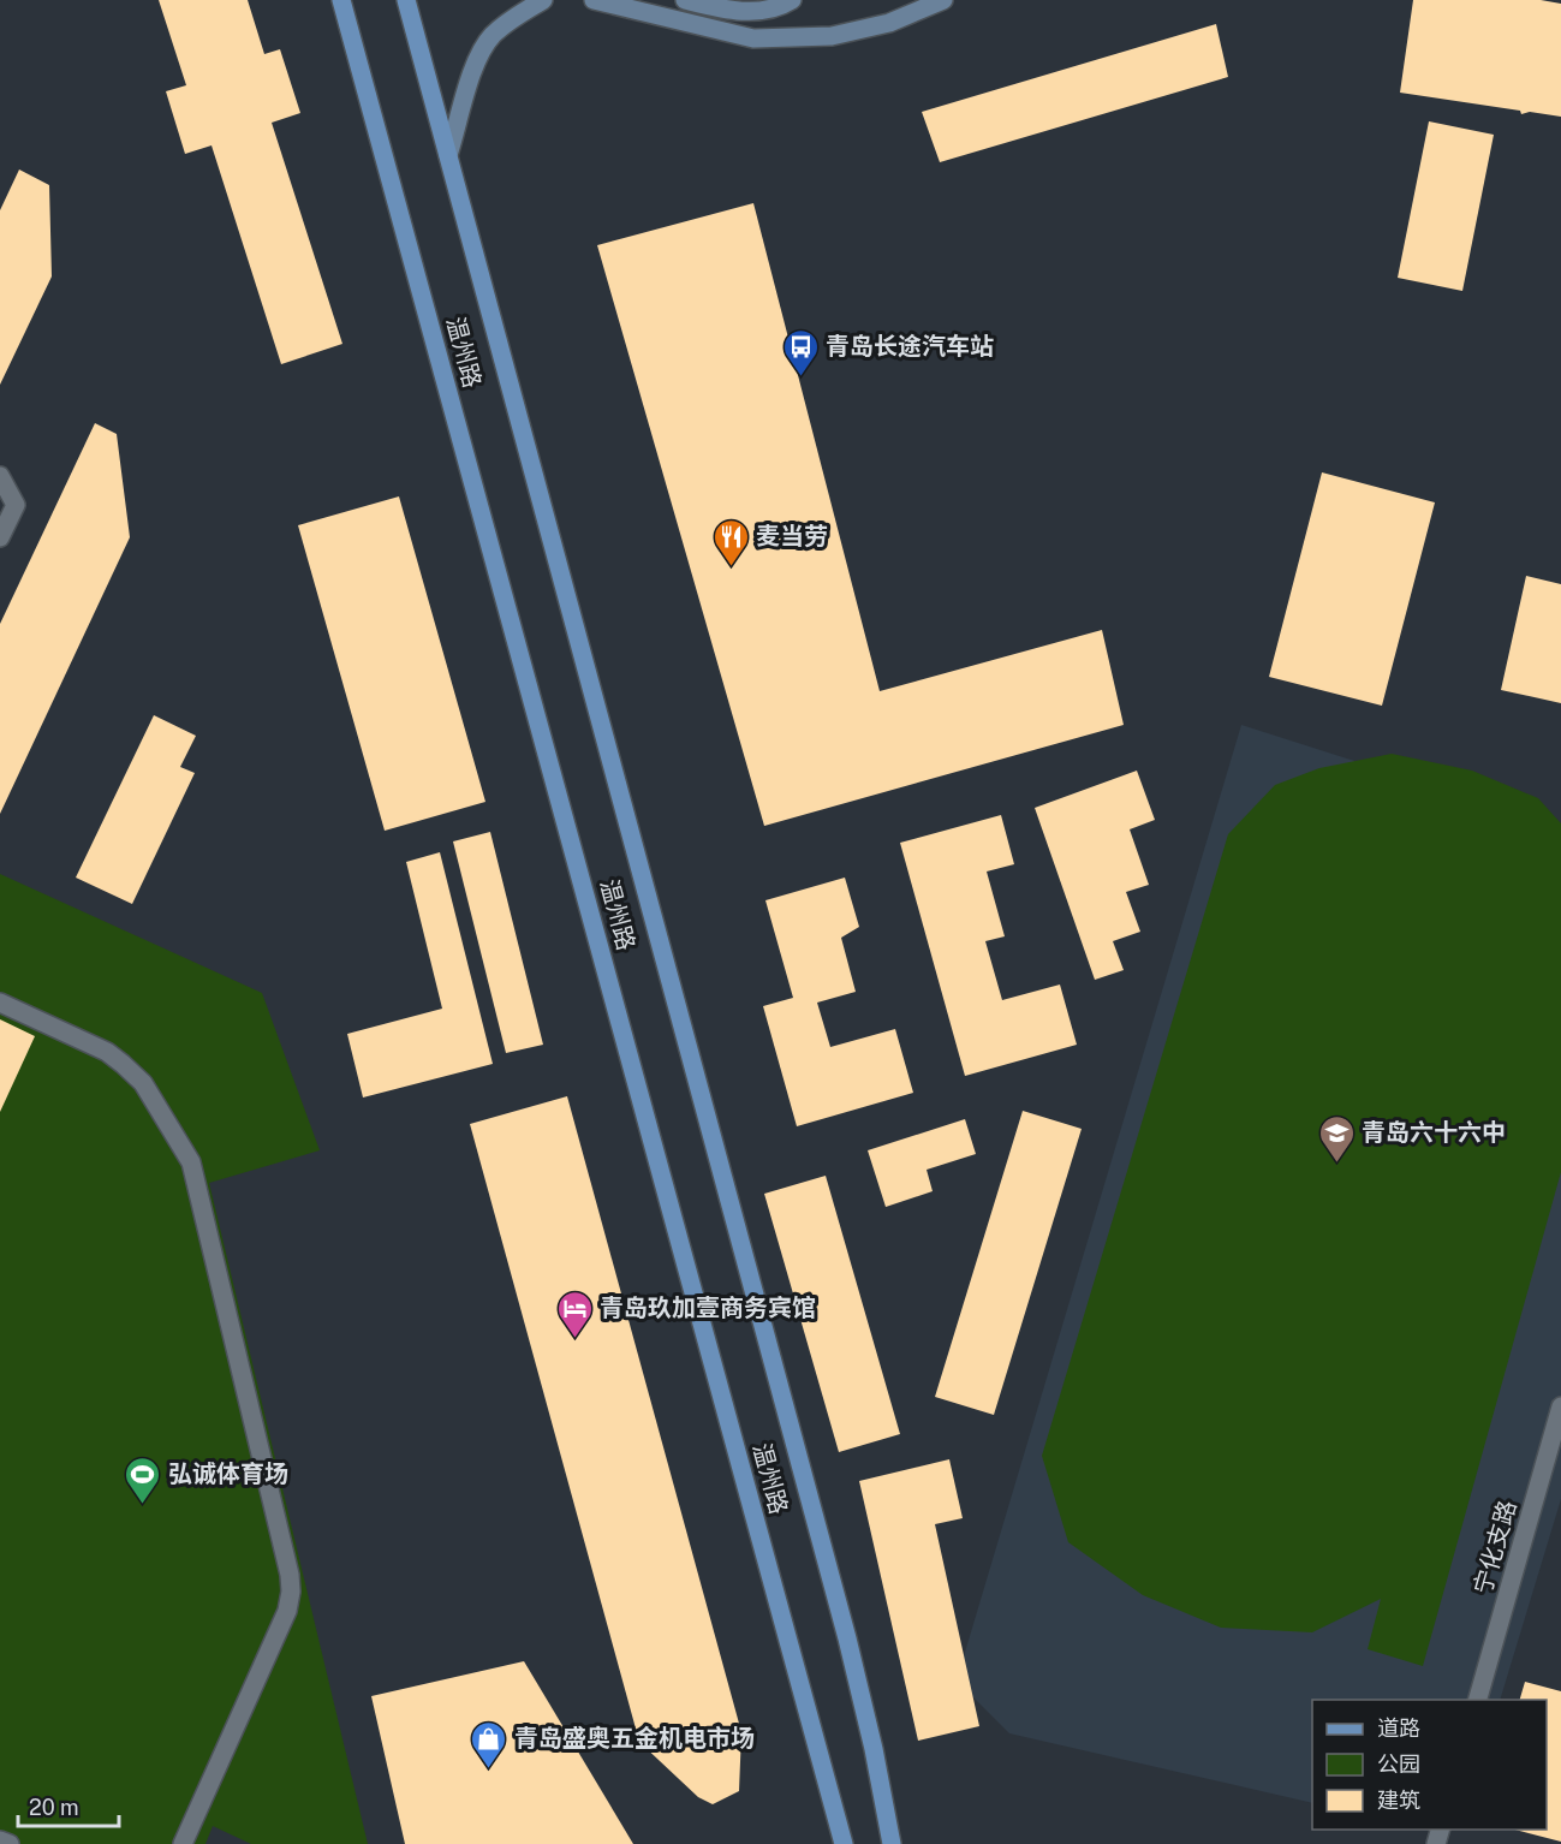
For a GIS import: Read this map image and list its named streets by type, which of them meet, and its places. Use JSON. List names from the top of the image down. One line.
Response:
{"streets":{"main road":["温州路"],"street":["宁化支路"]},"places":{"bus stop":["青岛长途汽车站"],"restaurant":["麦当劳"],"school or university":["青岛六十六中"],"hotel":["青岛玖加壹商务宾馆"],"sports":["弘诚体育场"],"shop":["青岛盛奥五金机电市场"]},"legend":["道路","公园","建筑"],"scale_bar":"20 m"}
